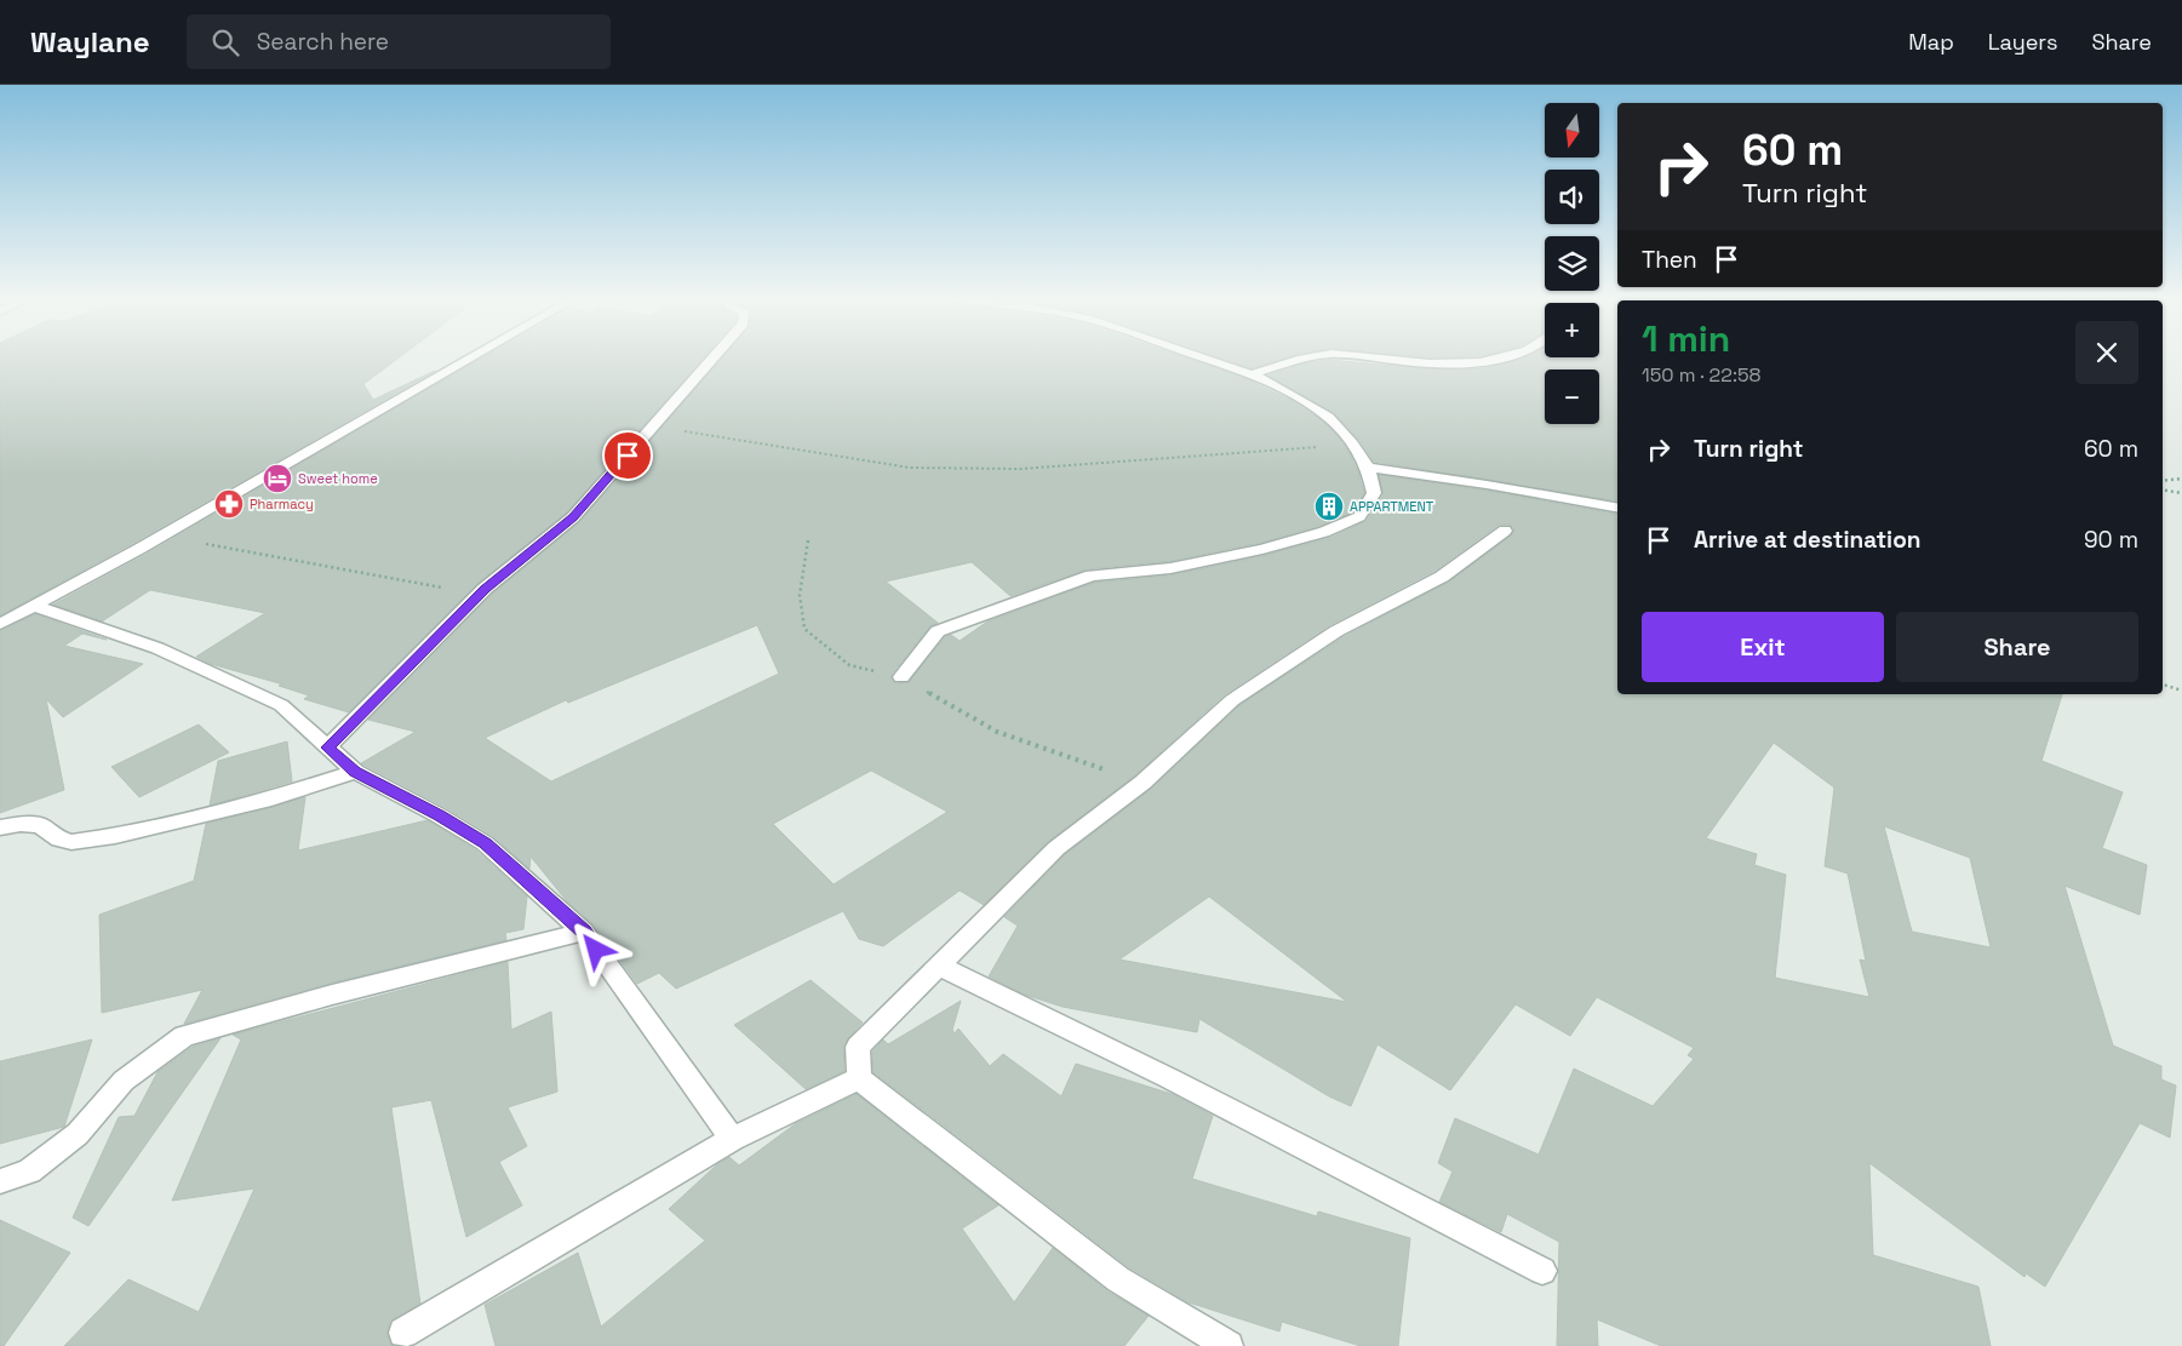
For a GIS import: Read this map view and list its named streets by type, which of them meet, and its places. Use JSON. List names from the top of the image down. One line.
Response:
{"places":{"hotel":["Sweet home"],"pharmacy":["Pharmacy"],"building":["APPARTMENT"]},"north":"bottom","page":{"header":"Waylane","search":"Search here","nav":["Map","Layers","Share"],"map_buttons":["+","−"],"turn":["60 m","Turn right"],"then":"Then","heading":["1 min","150 m · 22:58"],"list":[{"name":"Turn right","value":"60 m"},{"name":"Arrive at destination","value":"90 m"}],"buttons":["Exit","Share"]}}
